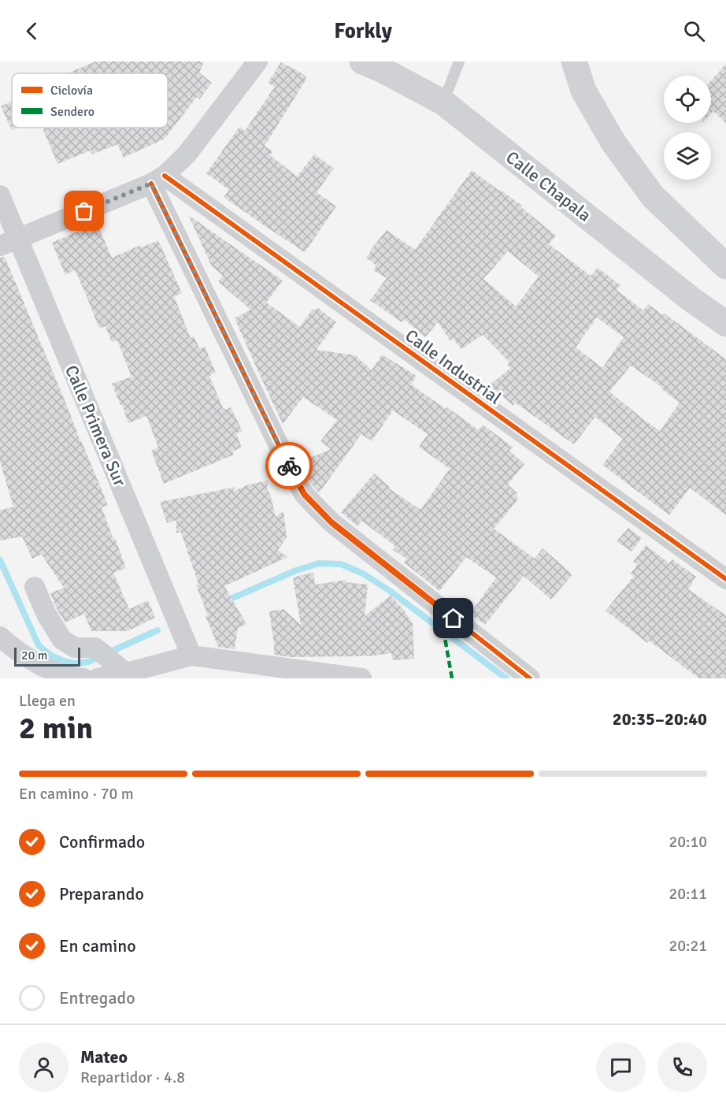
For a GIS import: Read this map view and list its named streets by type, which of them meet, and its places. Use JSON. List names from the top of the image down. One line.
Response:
{"streets":{"street":["Calle Chapala","Calle Industrial","Calle Primera Sur"]},"legend":["Ciclovía","Sendero"],"scale_bar":"20 m","page":{"header":"Forkly","scale":"20 m","heading":["2 min","Llega en","20:35–20:40"],"panel":["Mateo","Repartidor · 4.8"],"bar":"En camino · 70 m","list":[["Confirmado","20:10"],["Preparando","20:11"],["En camino","20:21"],"Entregado"]}}
